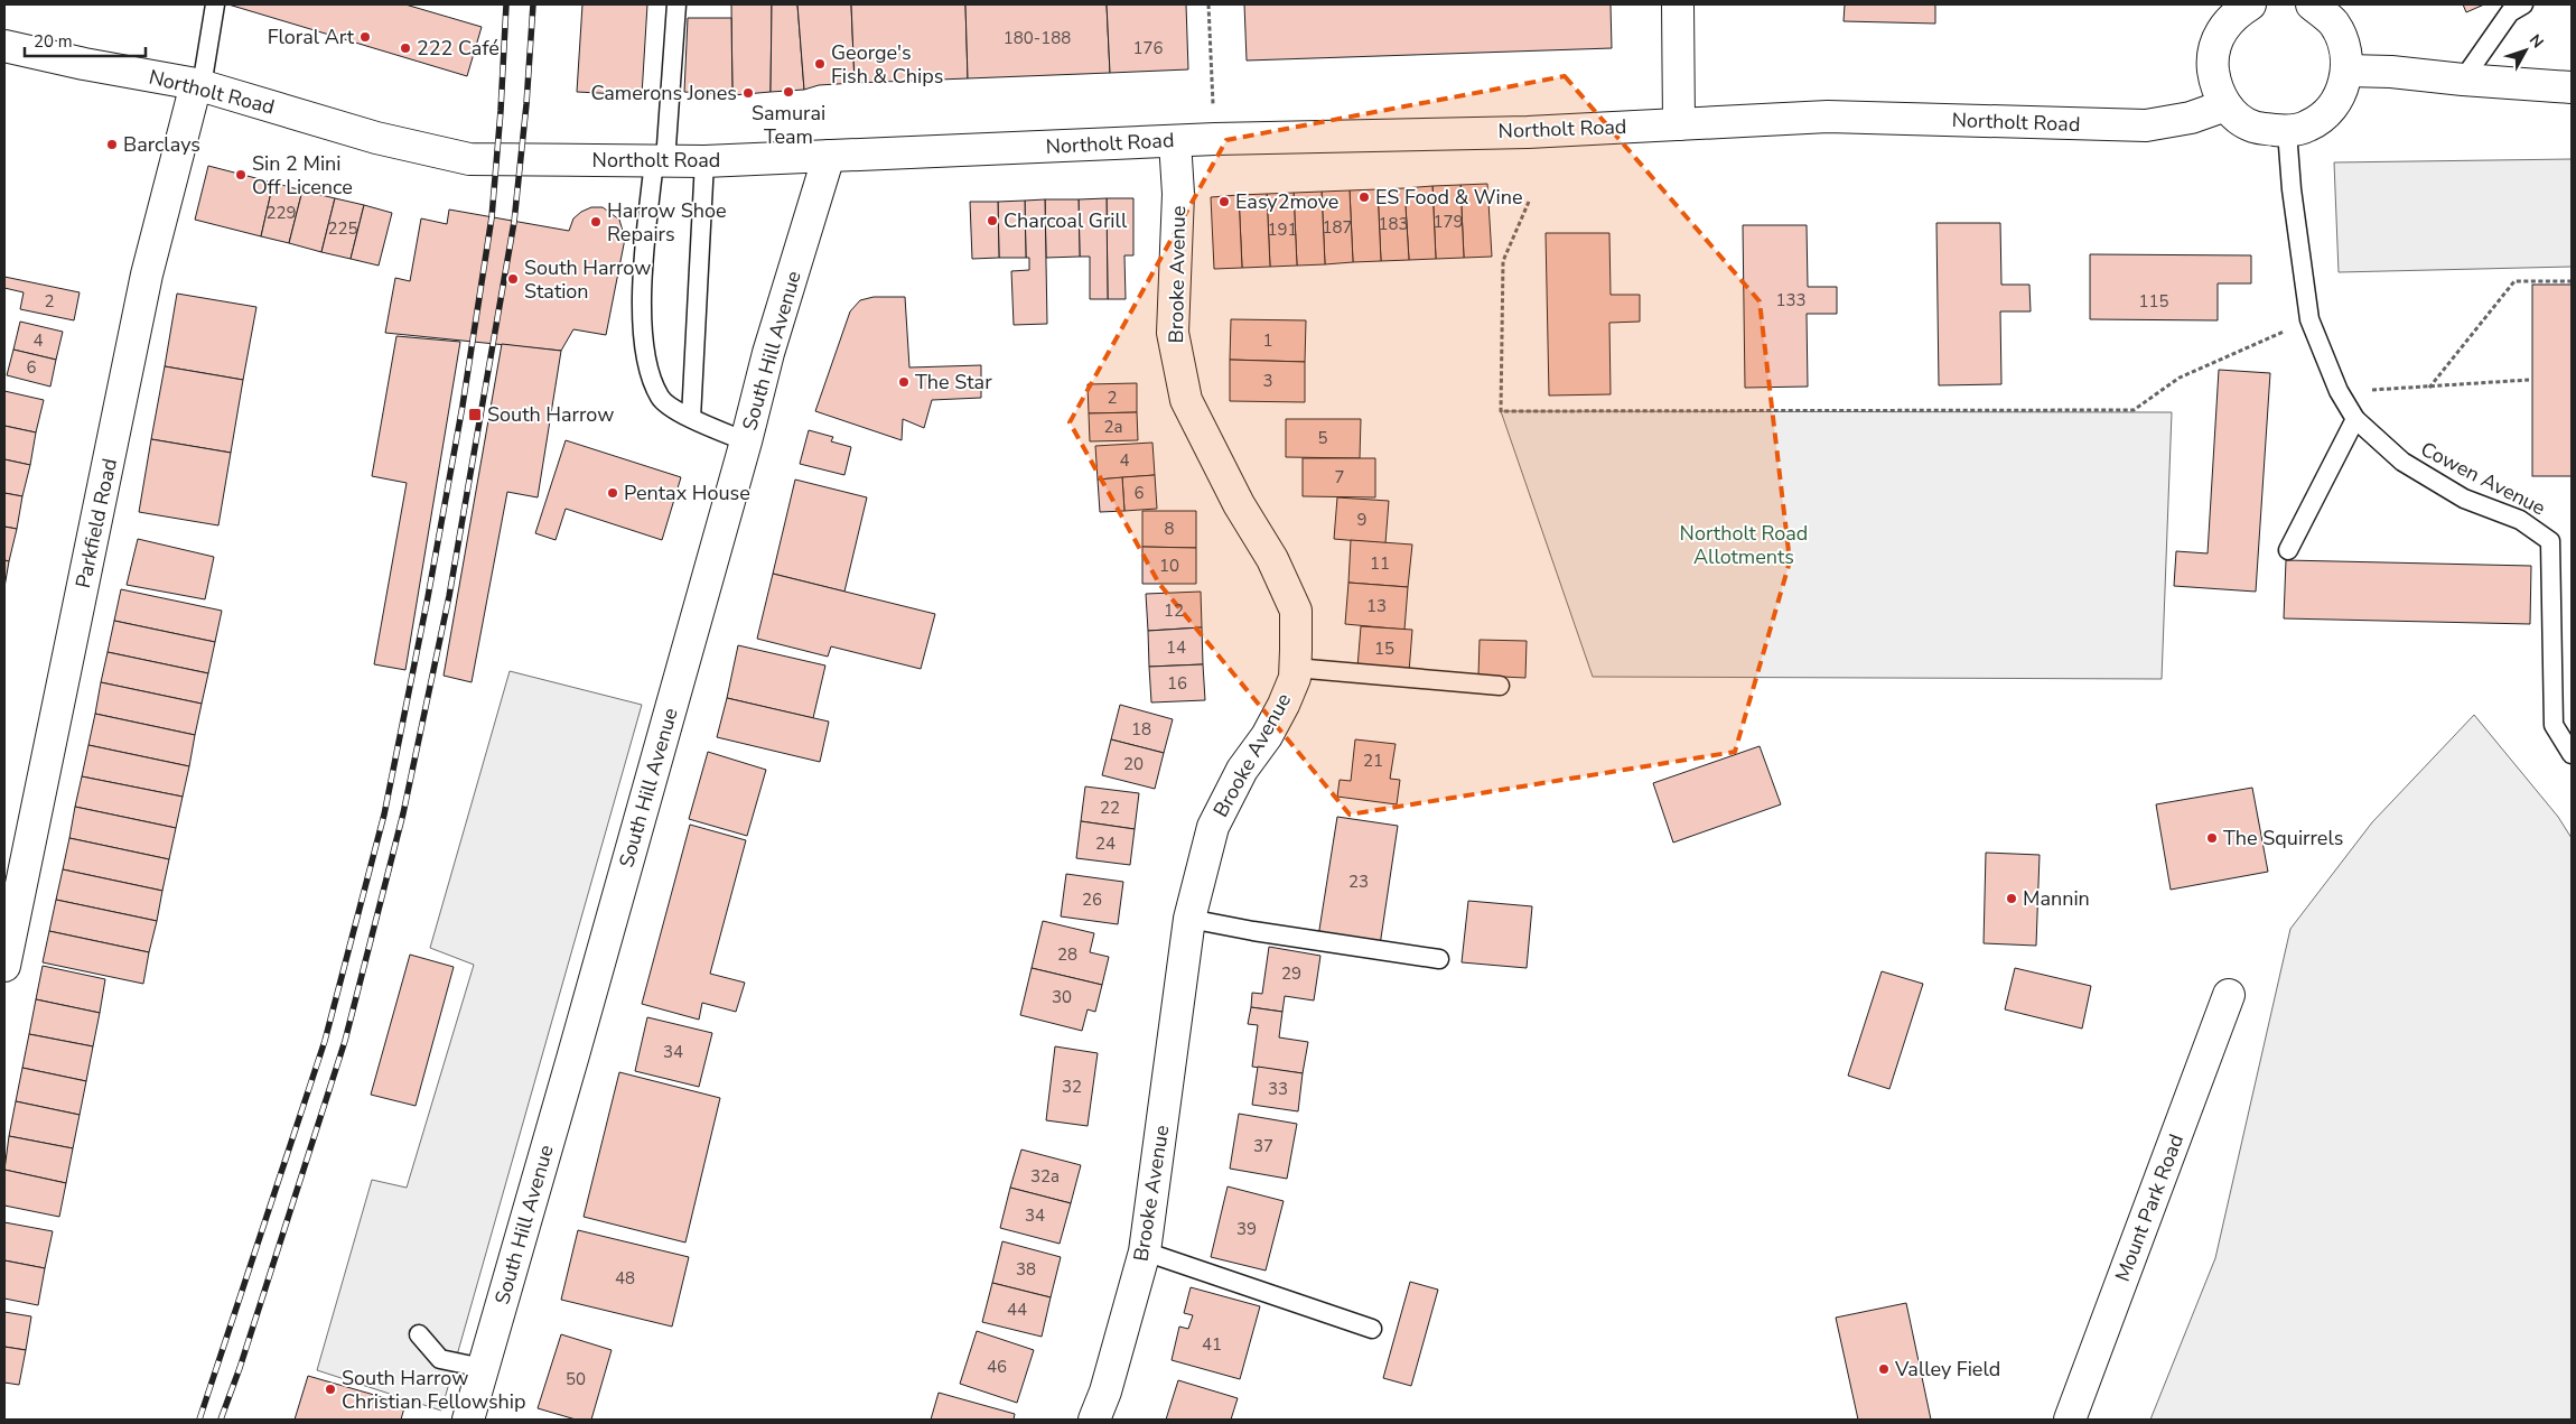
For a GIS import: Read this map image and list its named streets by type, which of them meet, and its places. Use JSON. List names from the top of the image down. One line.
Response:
{"streets":{"street":["Northolt Road","Brooke Avenue","South Hill Avenue","Parkfield Road","Mount Park Road"],"lane":["Cowen Avenue"]},"crossings":[["Northolt Road","Brooke Avenue"],["Northolt Road","South Hill Avenue"],["Northolt Road","Parkfield Road"]],"parks":["Northolt Road Allotments"],"places":{"other":["Floral Art","222 Café","George's Fish & Chips","Samurai Team","Camerons Jones","Barclays","Sin 2 Mini Off Licence","ES Food & Wine","Easy2move","Charcoal Grill","Harrow Shoe Repairs","South Harrow Station","The Star","Pentax House","The Squirrels","Mannin","Valley Field","South Harrow Christian Fellowship"],"transit":["South Harrow"]},"house_numbers":["180-188","176","229","179","183","187","225","191","133","2","115","4","1","6","3","2","2a","5","4","7","6","9","8","11","10","13","12","14","15","16","18","21","20","22","24","23","26","28","29","30","34","32","33","37","32a","34","39","38","48","44","41","46","50"],"scale_bar":"20 m","north":"top right"}
